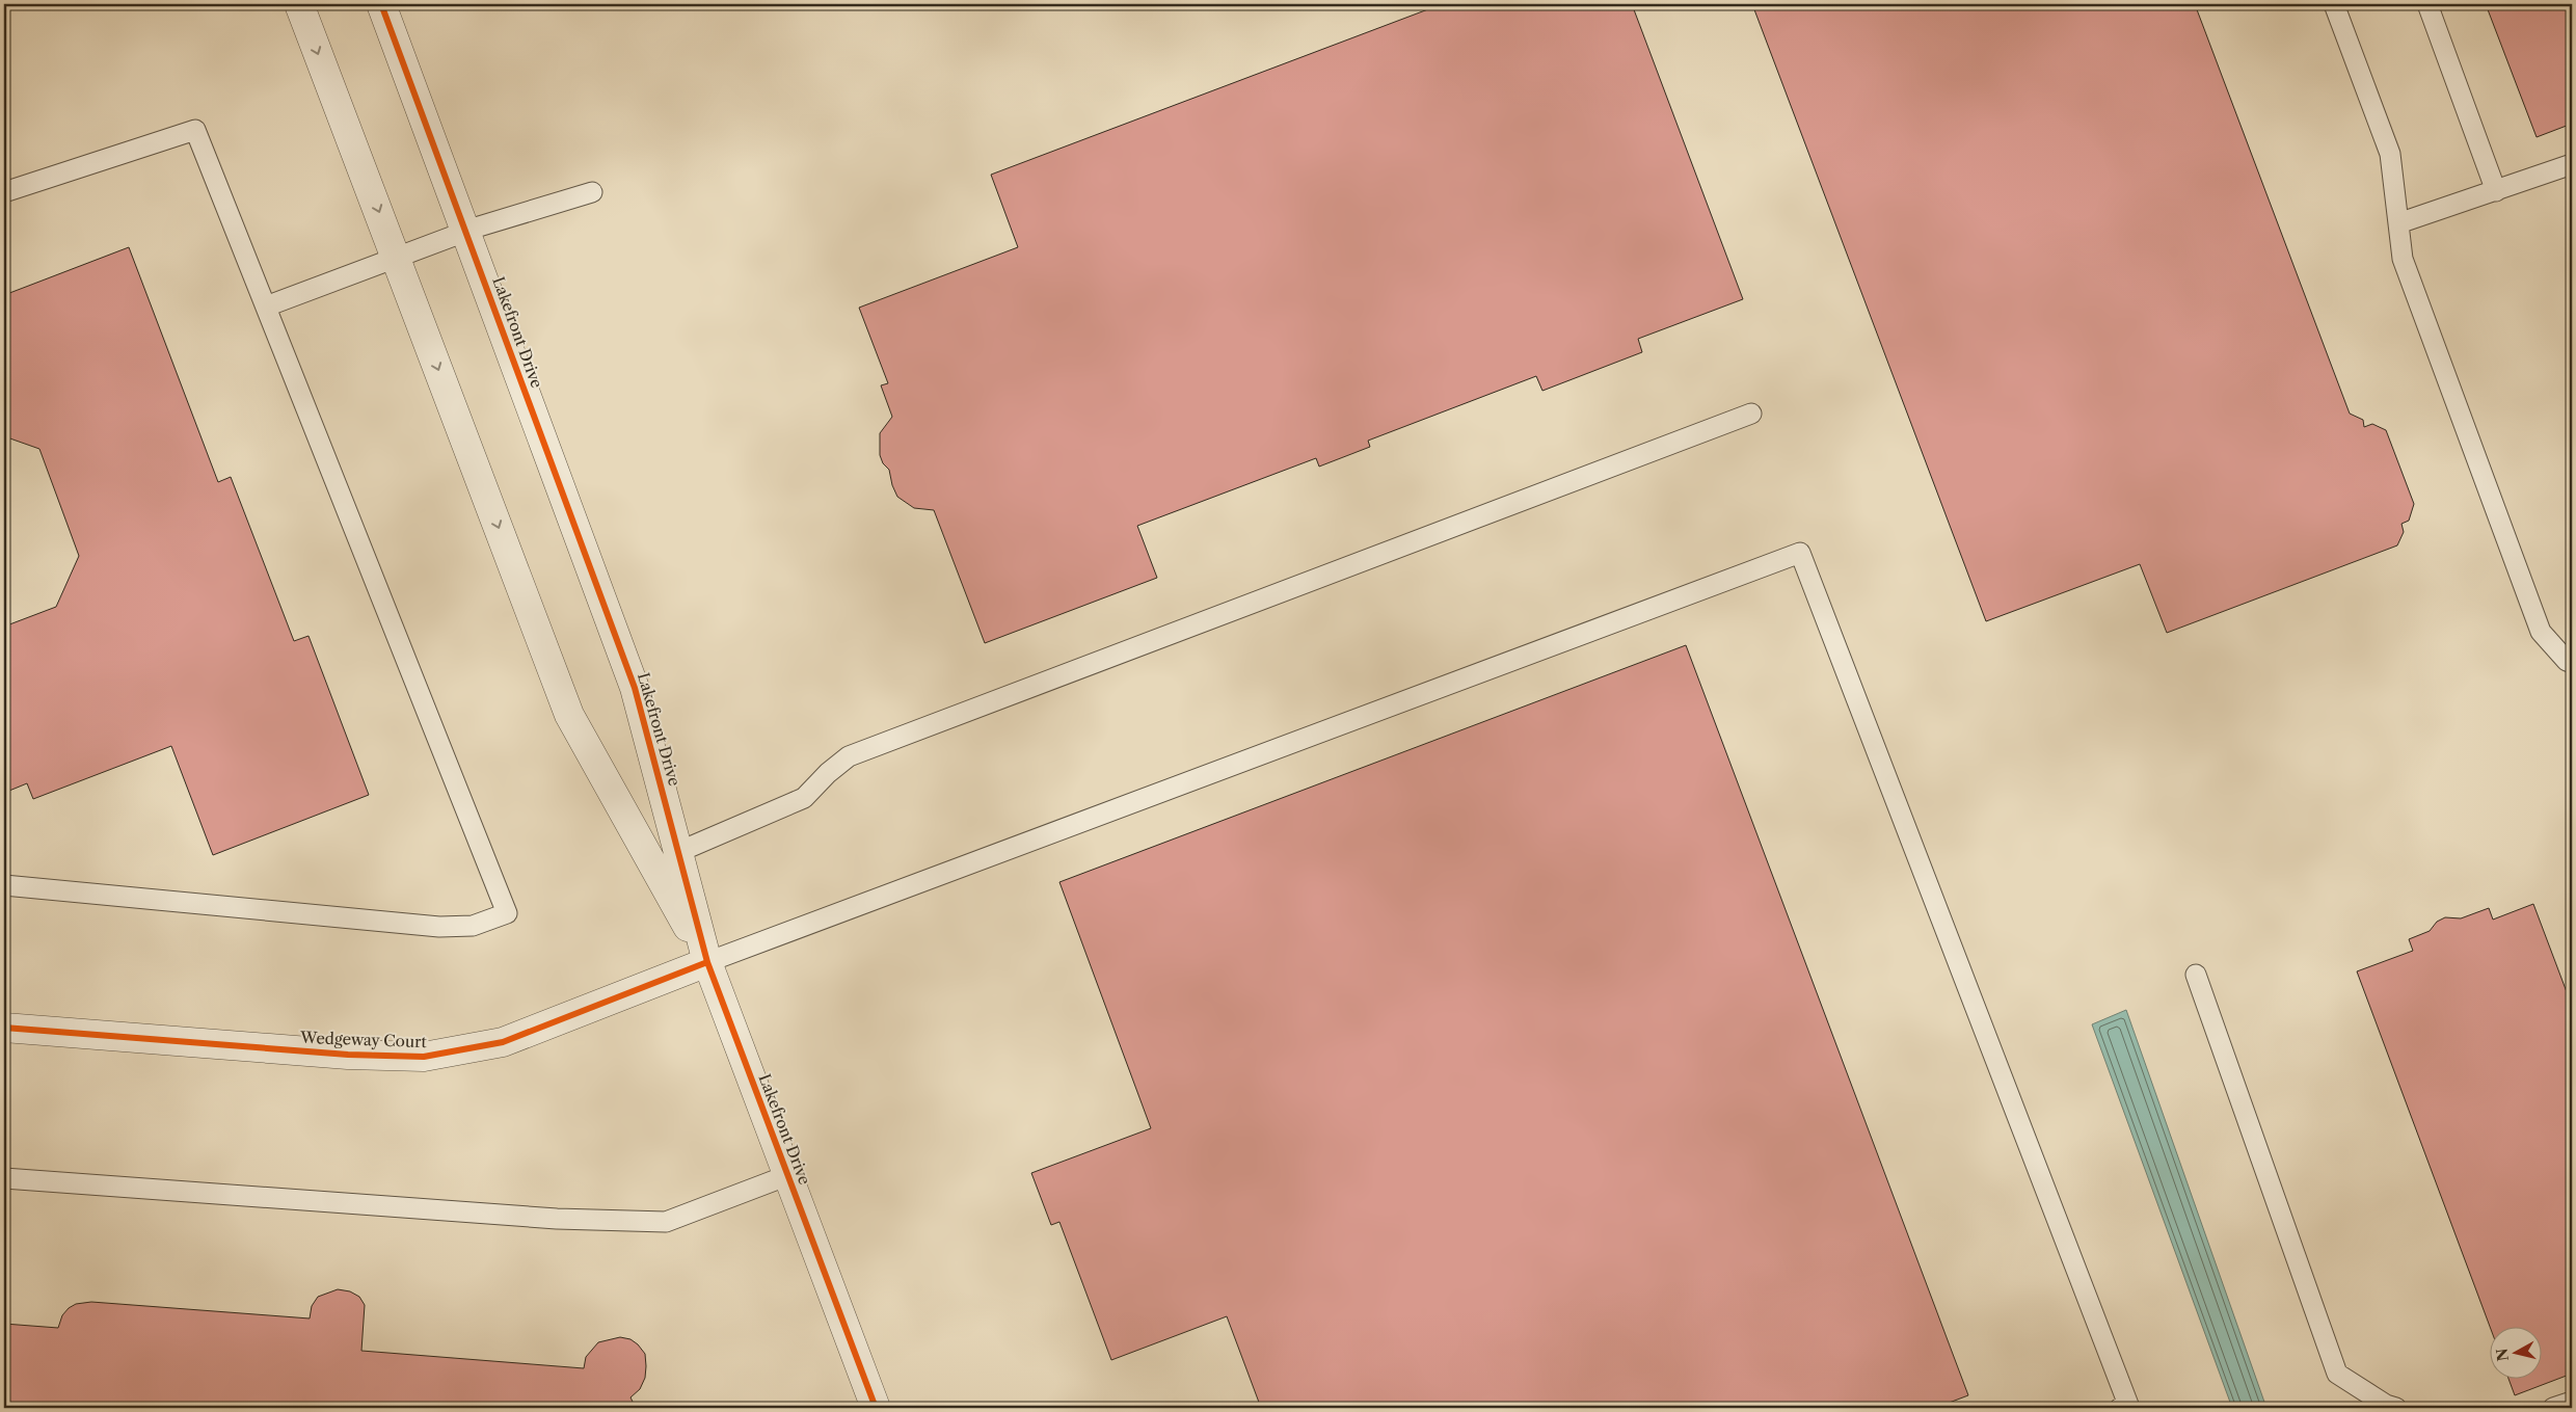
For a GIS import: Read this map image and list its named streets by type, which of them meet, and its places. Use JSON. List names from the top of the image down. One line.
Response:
{"streets":{"street":["Lakefront Drive","Wedgeway Court"]},"crossings":[["Lakefront Drive","Wedgeway Court"]],"north":"left"}
